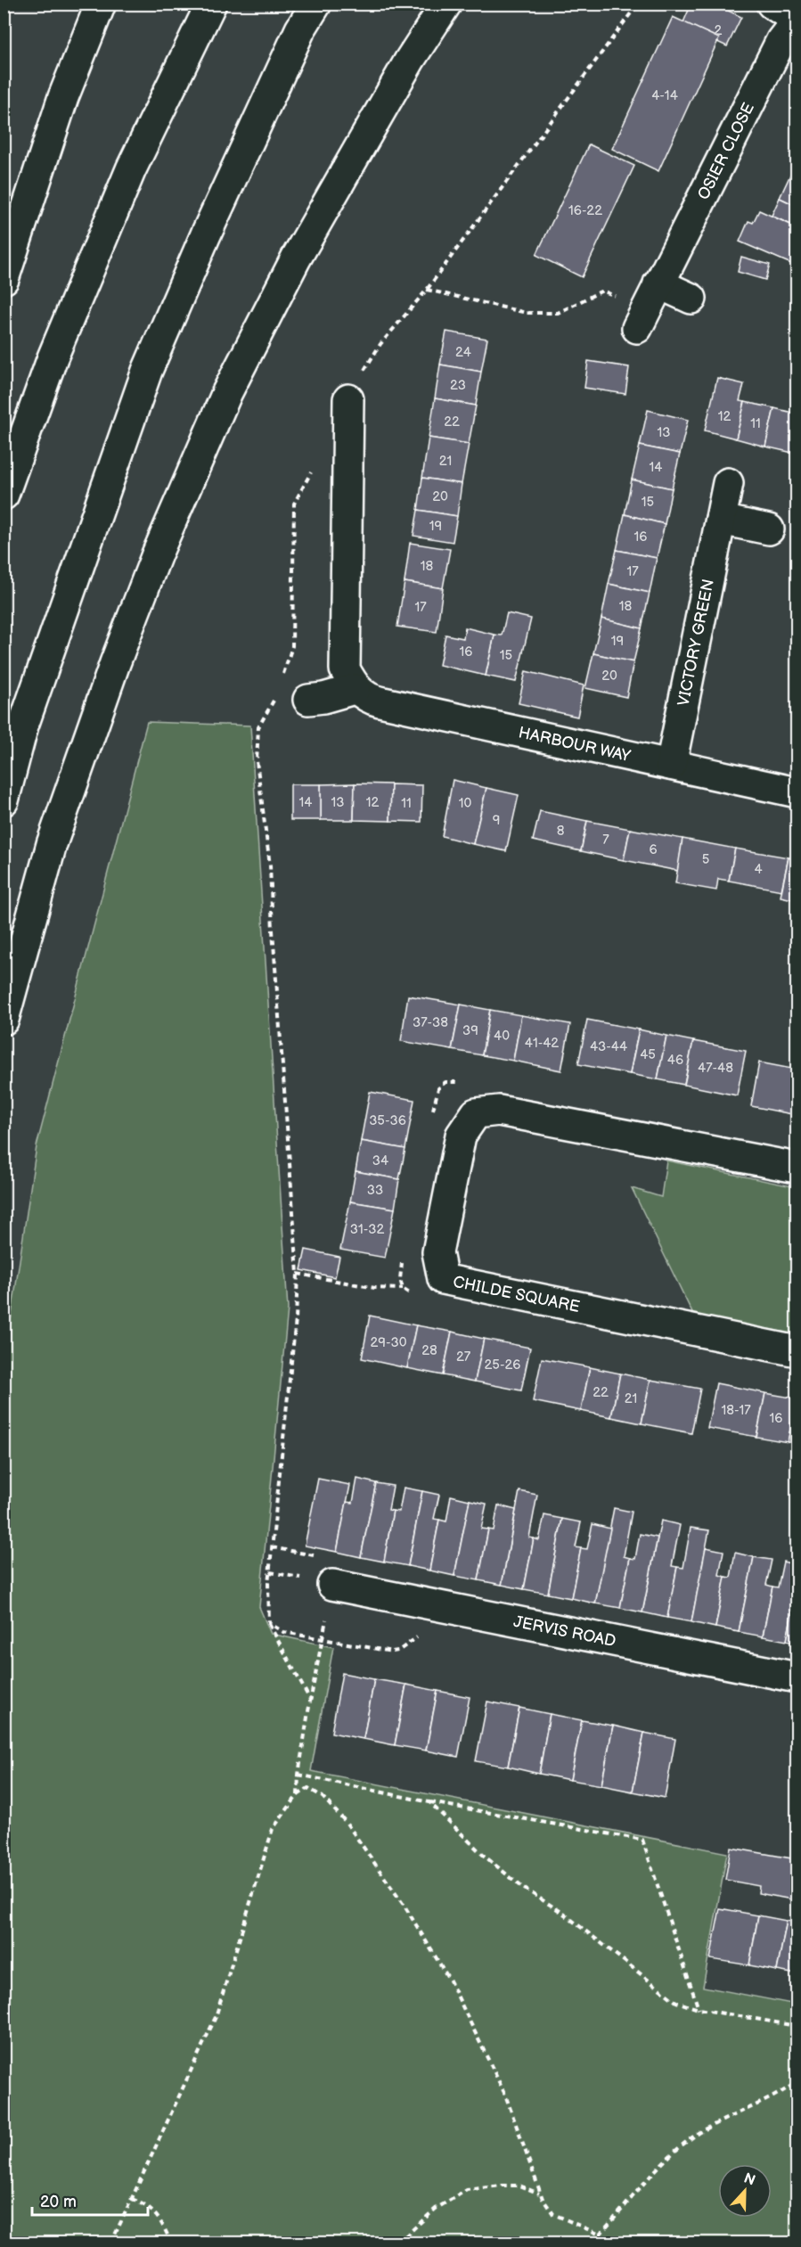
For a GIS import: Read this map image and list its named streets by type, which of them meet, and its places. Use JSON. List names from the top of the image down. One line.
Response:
{"streets":{"main road":["OSIER CLOSE","VICTORY GREEN","HARBOUR WAY","CHILDE SQUARE","JERVIS ROAD"]},"crossings":[["VICTORY GREEN","HARBOUR WAY"]],"house_numbers":["2","4-14","16-22","24","23","12","22","11","13","21","14","20","15","19","16","18","17","18","17","19","16","15","20","14","13","12","11","10","9","8","7","6","5","4","37-38","39","40","41-42","43-44","45","46","47-48","35-36","34","33","31-32","29-30","28","27","25-26","22","21","18-17","16"],"scale_bar":"20 m","north":"top"}
